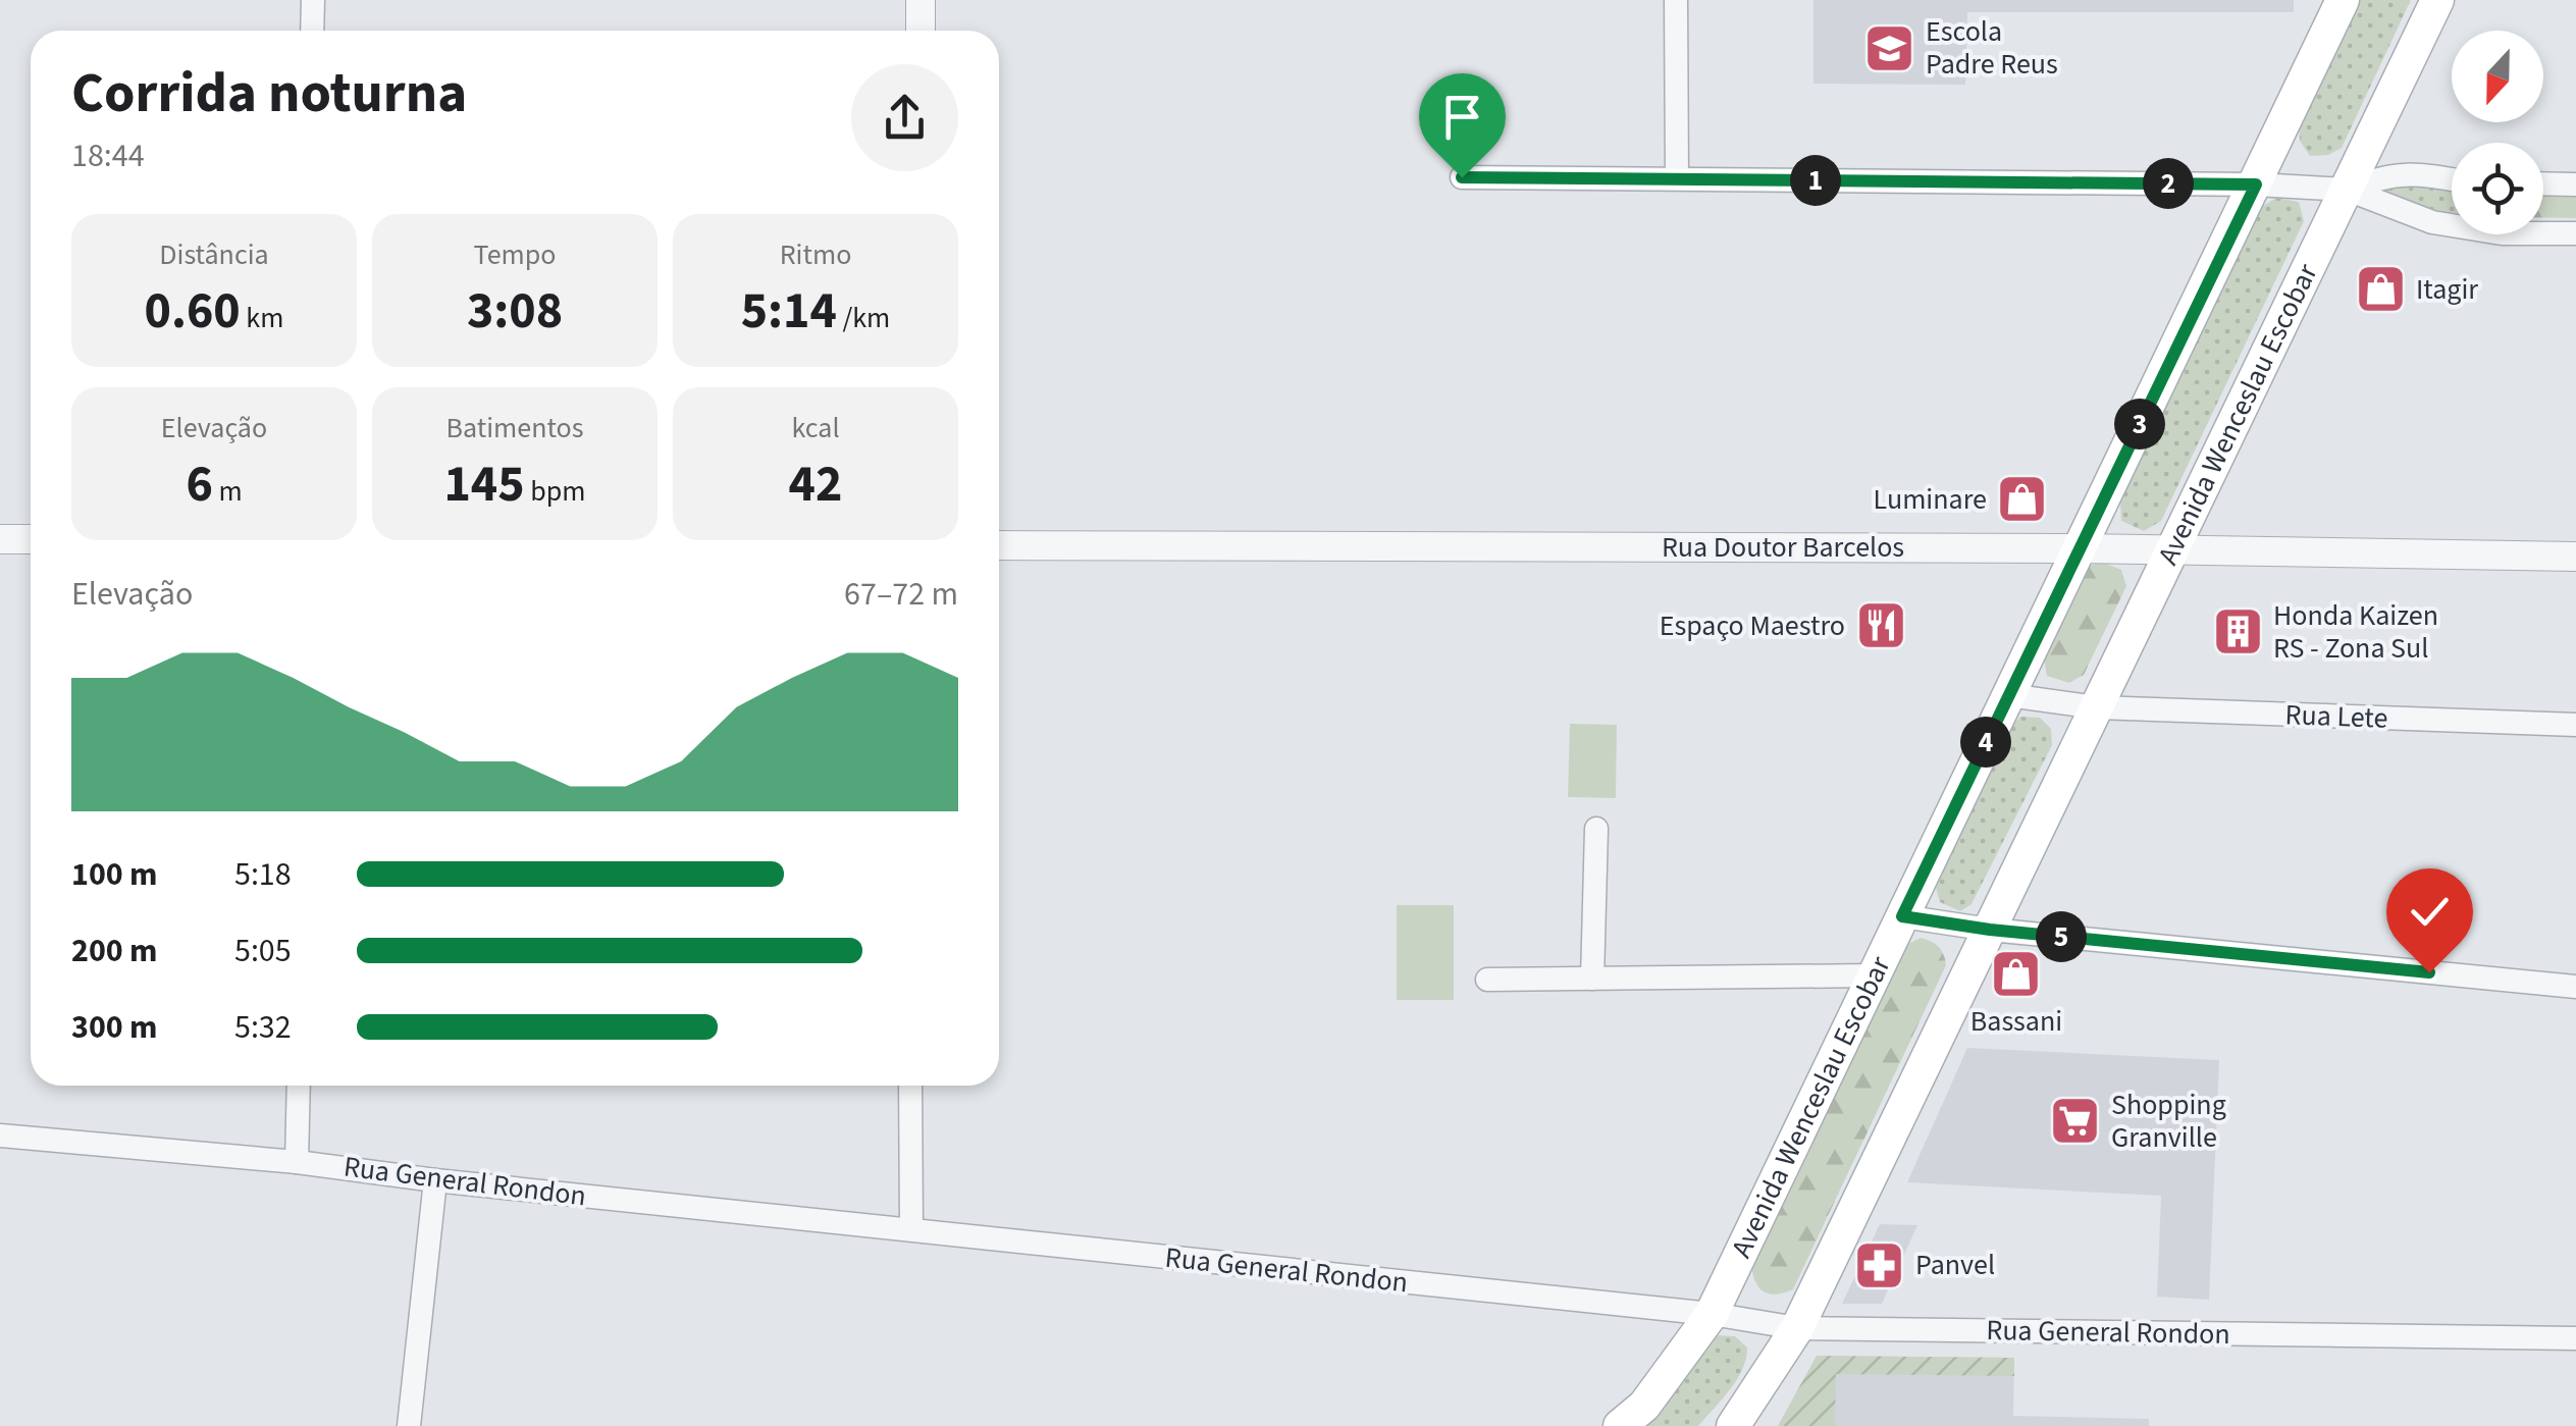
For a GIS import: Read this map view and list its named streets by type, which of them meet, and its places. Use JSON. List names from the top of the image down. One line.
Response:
{"streets":{"main road":["Avenida Wenceslau Escobar"],"street":["Rua Doutor Barcelos","Rua Lete","Rua General Rondon"]},"crossings":[["Avenida Wenceslau Escobar","Rua Doutor Barcelos"],["Avenida Wenceslau Escobar","Rua Lete"],["Avenida Wenceslau Escobar","Rua General Rondon"]],"places":{"school or university":["Escola Padre Reus"],"shop":["Itagir","Luminare","Bassani"],"restaurant":["Espaço Maestro"],"building":["Honda Kaizen RS - Zona Sul"],"supermarket":["Shopping Granville"],"pharmacy":["Panvel"]},"north":"bottom","page":{"heading":["Corrida noturna","18:44"],"pins":["1","2","3","4","5"],"stats":[["Distância","0.60 km"],["Tempo","3:08"],["Ritmo","5:14 /km"],["Elevação","6 m"],["Batimentos","145 bpm"],["kcal","42"]],"chart":["Elevação","67–72 m"],"list":[{"name":"100 m","note":"5:18"},{"name":"200 m","note":"5:05"},{"name":"300 m","note":"5:32"}]}}
